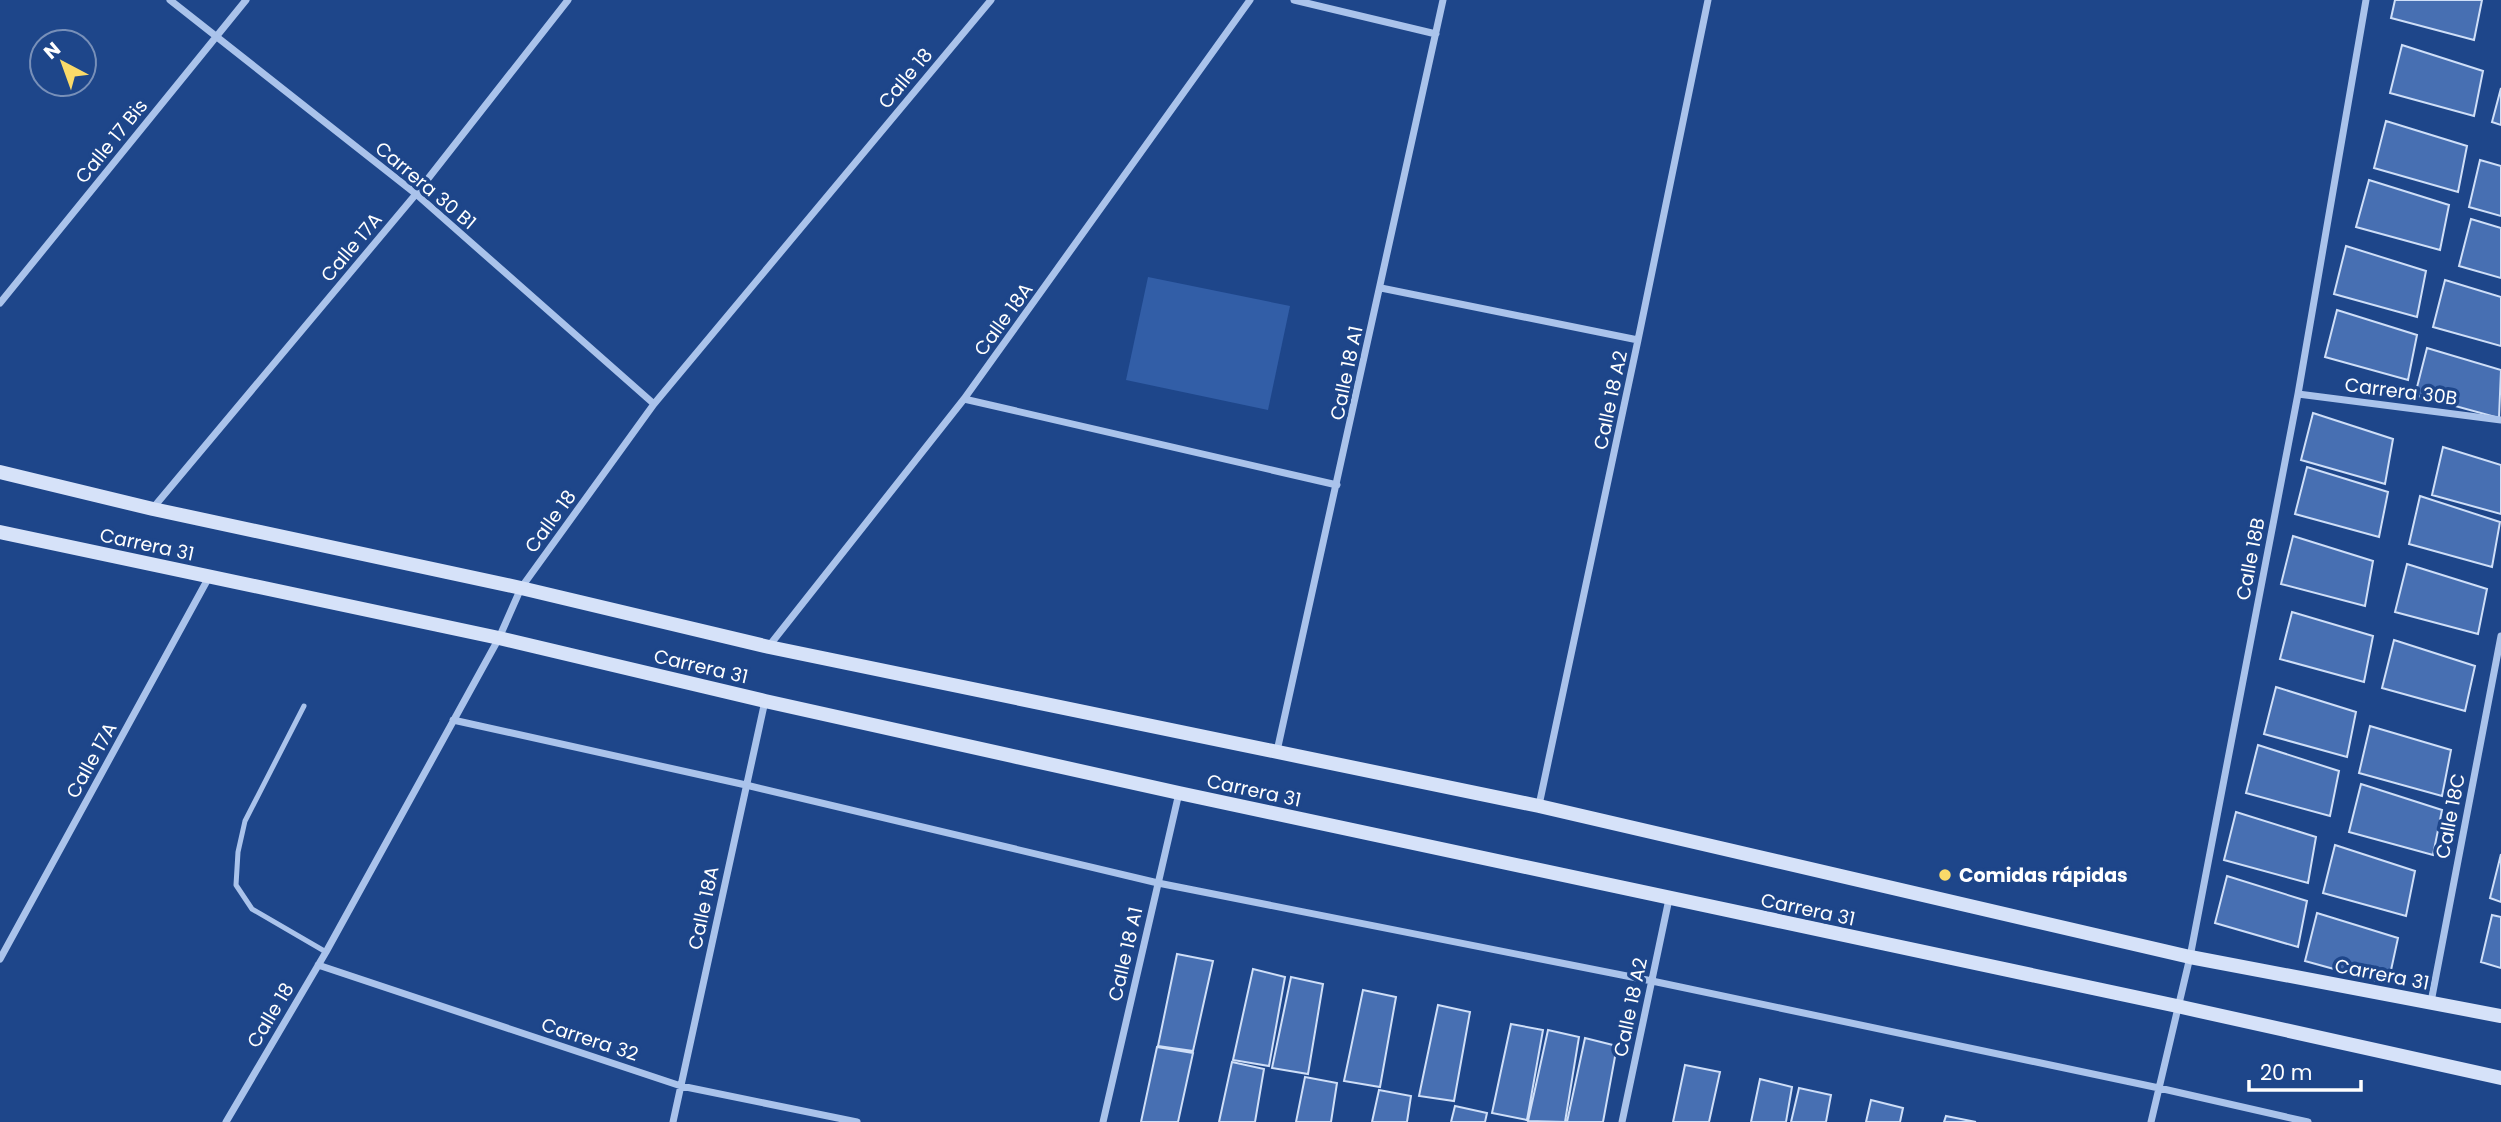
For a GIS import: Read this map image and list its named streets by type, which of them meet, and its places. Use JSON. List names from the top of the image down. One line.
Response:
{"streets":{"main road":["Carrera 31"],"street":["Calle 18","Calle 17 Bis","Carrera 30 B1","Calle 17A","Calle 18A","Calle 18 A1","Carrera 30B","Calle 18 A2","Calle 18B","Calle 18C","Carrera 32"]},"crossings":[["Calle 18","Carrera 30 B1"],["Calle 18","Carrera 31"],["Calle 18","Carrera 32"],["Calle 17 Bis","Carrera 30 B1"],["Carrera 30 B1","Calle 17A"],["Calle 17A","Carrera 31"],["Calle 18A","Carrera 31"],["Calle 18A","Carrera 32"],["Calle 18 A1","Carrera 31"],["Carrera 30B","Calle 18B"],["Calle 18 A2","Carrera 31"],["Carrera 31","Calle 18B"],["Carrera 31","Calle 18C"]],"places":["Comidas rápidas"],"scale_bar":"20 m","north":"top left"}
